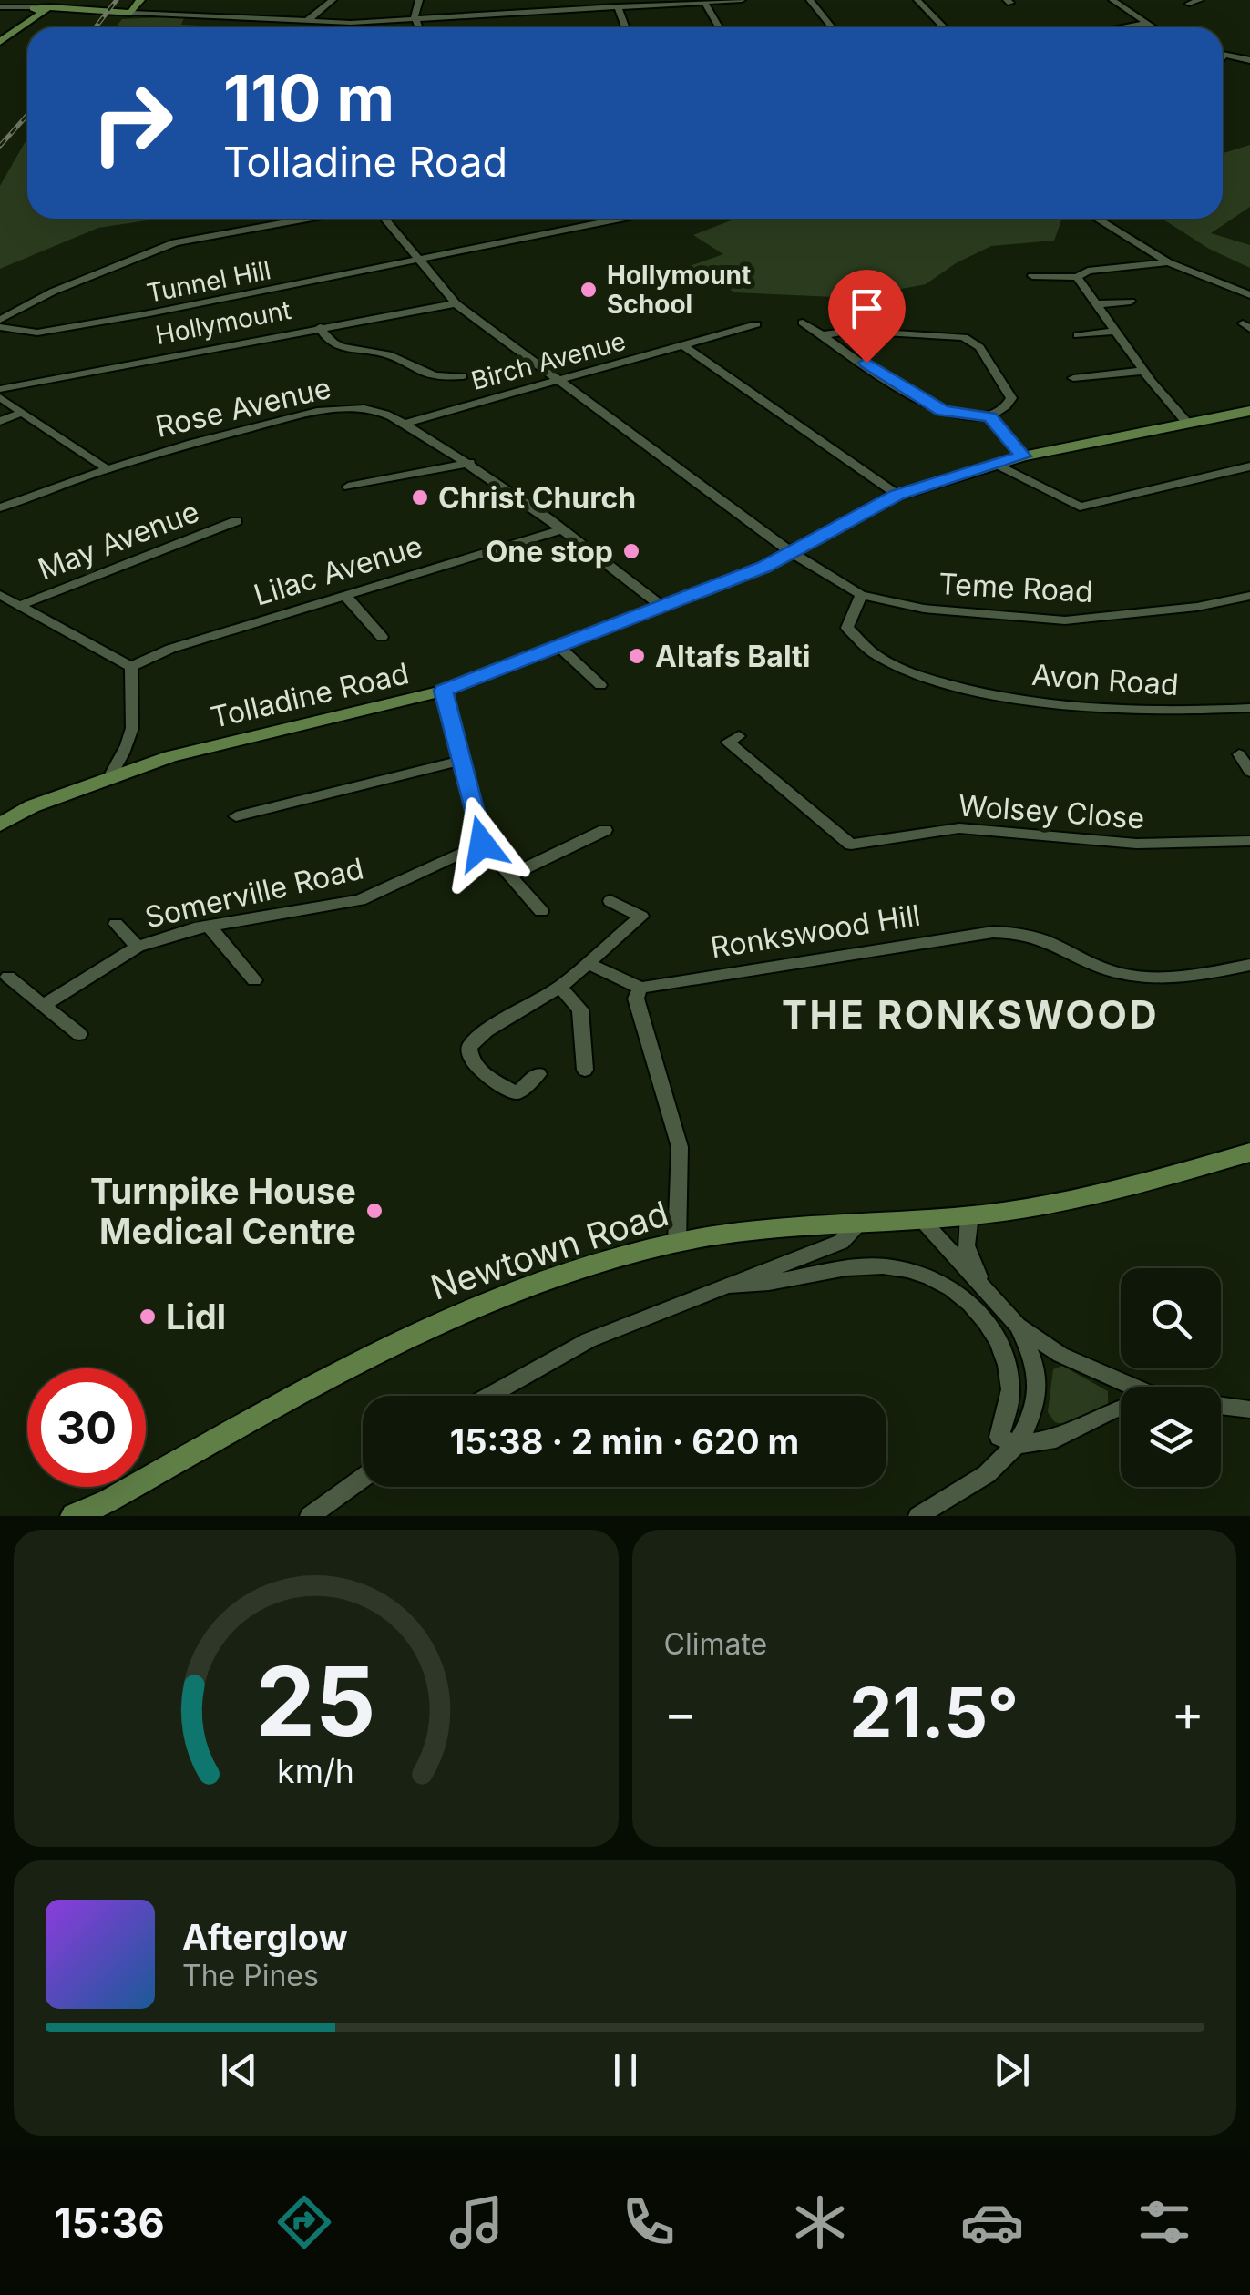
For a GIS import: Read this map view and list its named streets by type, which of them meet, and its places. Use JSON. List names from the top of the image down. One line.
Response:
{"streets":{"main road":["Tolladine Road","Newtown Road"],"street":["Tunnel Hill","Hollymount","Birch Avenue","Rose Avenue","May Avenue","Lilac Avenue","Teme Road","Avon Road","Wolsey Close","Somerville Road","Ronkswood Hill"]},"crossings":[["Tunnel Hill","Teme Road"],["Hollymount","Teme Road"],["Birch Avenue","Rose Avenue"],["Birch Avenue","Teme Road"],["Rose Avenue","Lilac Avenue"],["Rose Avenue","Tolladine Road"],["Teme Road","Avon Road"],["Teme Road","Tolladine Road"]],"districts":["THE RONKSWOOD"],"places":["Hollymount School","Christ Church","One stop","Altafs Balti","Turnpike House Medical Centre","Lidl"],"page":{"turn":["110 m","Tolladine Road"],"limit":"30","trip":"15:38 · 2 min · 620 m","tile":"Climate","heat":["−","21.5°","+"],"song":["Afterglow","The Pines"],"tabs":"15:36","gauge":["25","km/h"]}}
